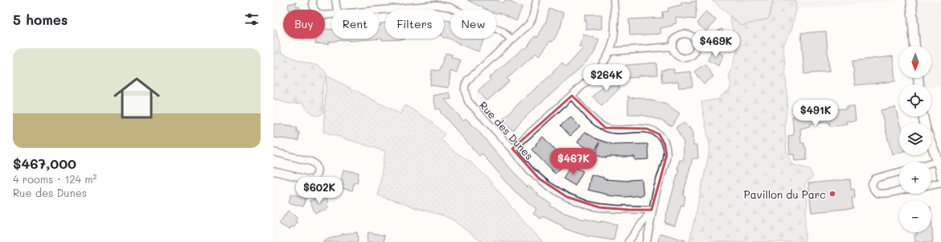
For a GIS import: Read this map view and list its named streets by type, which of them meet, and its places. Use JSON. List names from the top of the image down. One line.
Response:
{"streets":{"street":["Rue des Dunes"]},"places":["Pavillon du Parc"],"north":"bottom","page":{"heading":"5 homes","chip":["Buy","Rent","Filters","New"],"price":["$469K","$264K","$491K","$467K","$602K"],"list":[{"name":"$467,000","note":"4 rooms · 124 m² · Rue des Dunes"}],"map_buttons":["+","−"]}}
